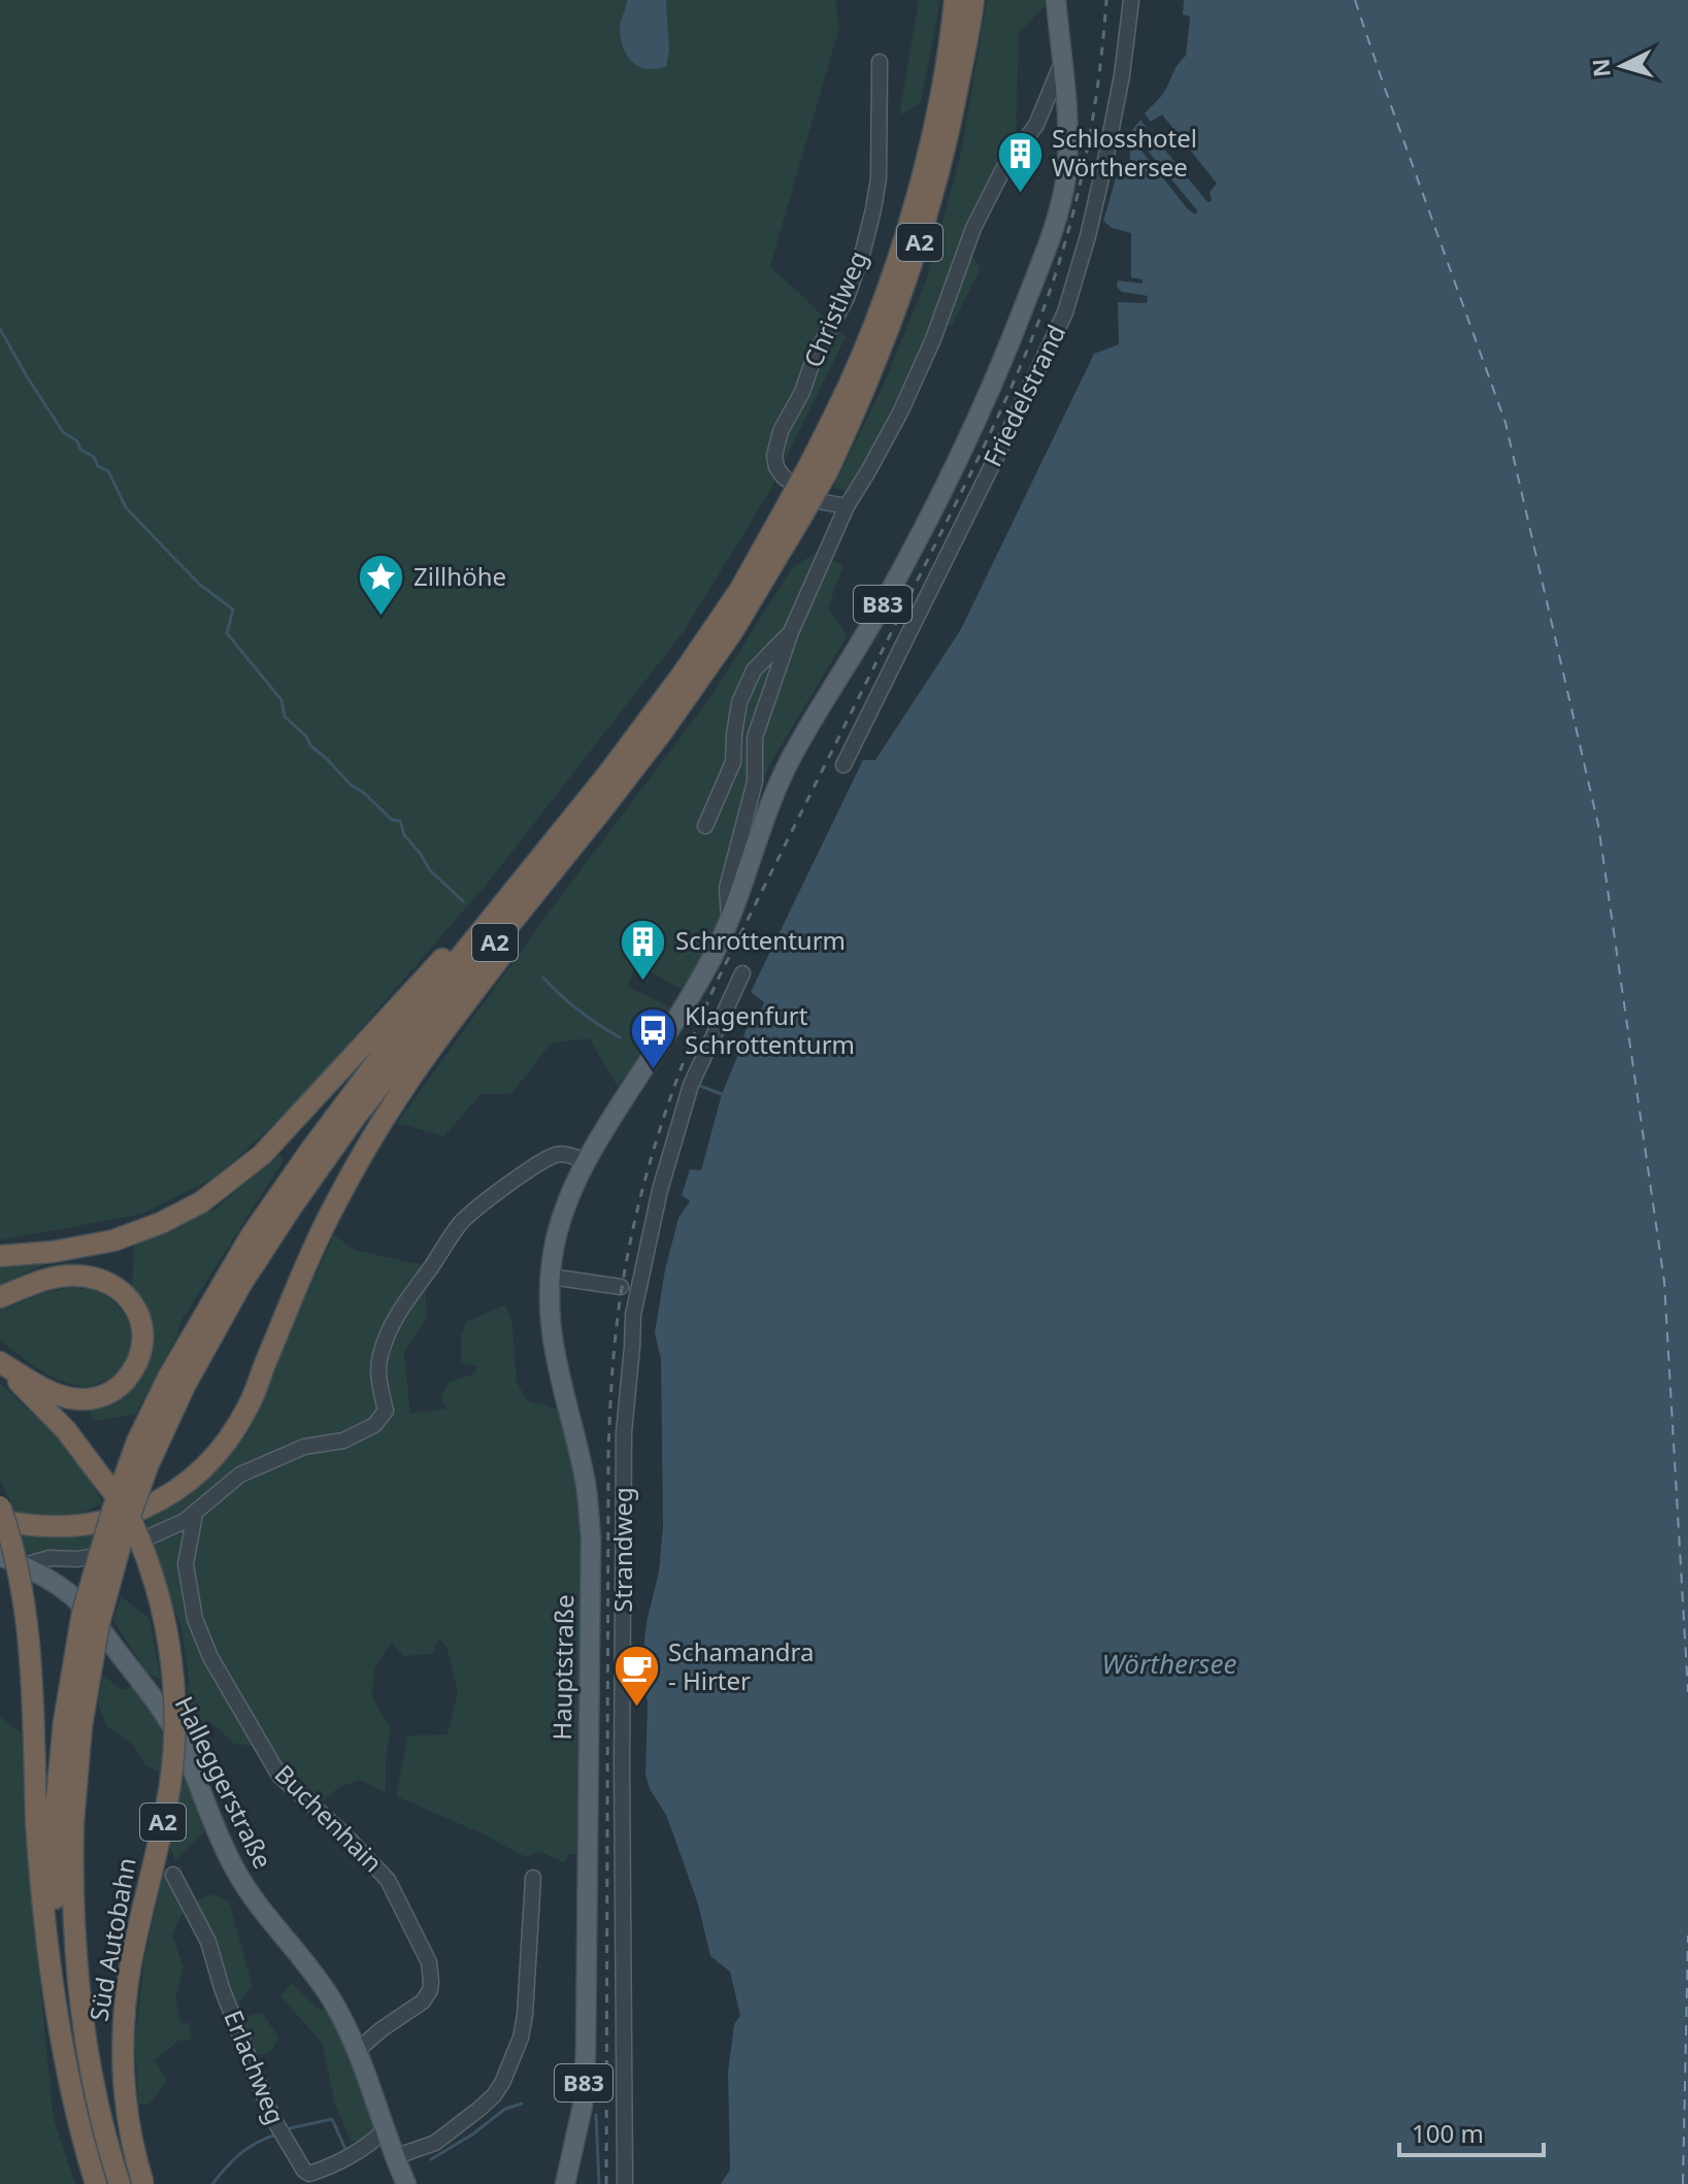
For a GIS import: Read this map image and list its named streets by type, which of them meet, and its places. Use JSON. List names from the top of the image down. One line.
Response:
{"streets":{"highway":["A2","Süd Autobahn"],"main road":["B83","Hauptstraße","Halleggerstraße"],"street":["Christlweg","Friedelstrand","Strandweg","Buchenhain","Erlachweg"]},"crossings":[["A2","Süd Autobahn"],["B83","Hauptstraße"],["Halleggerstraße","Buchenhain"],["Halleggerstraße","Erlachweg"]],"water":["Wörthersee"],"places":{"building":["Schlosshotel Wörthersee","Schrottenturm"],"place":["Zillhöhe"],"bus stop":["Klagenfurt Schrottenturm"],"cafe":["Schamandra - Hirter"]},"scale_bar":"100 m","north":"left"}
